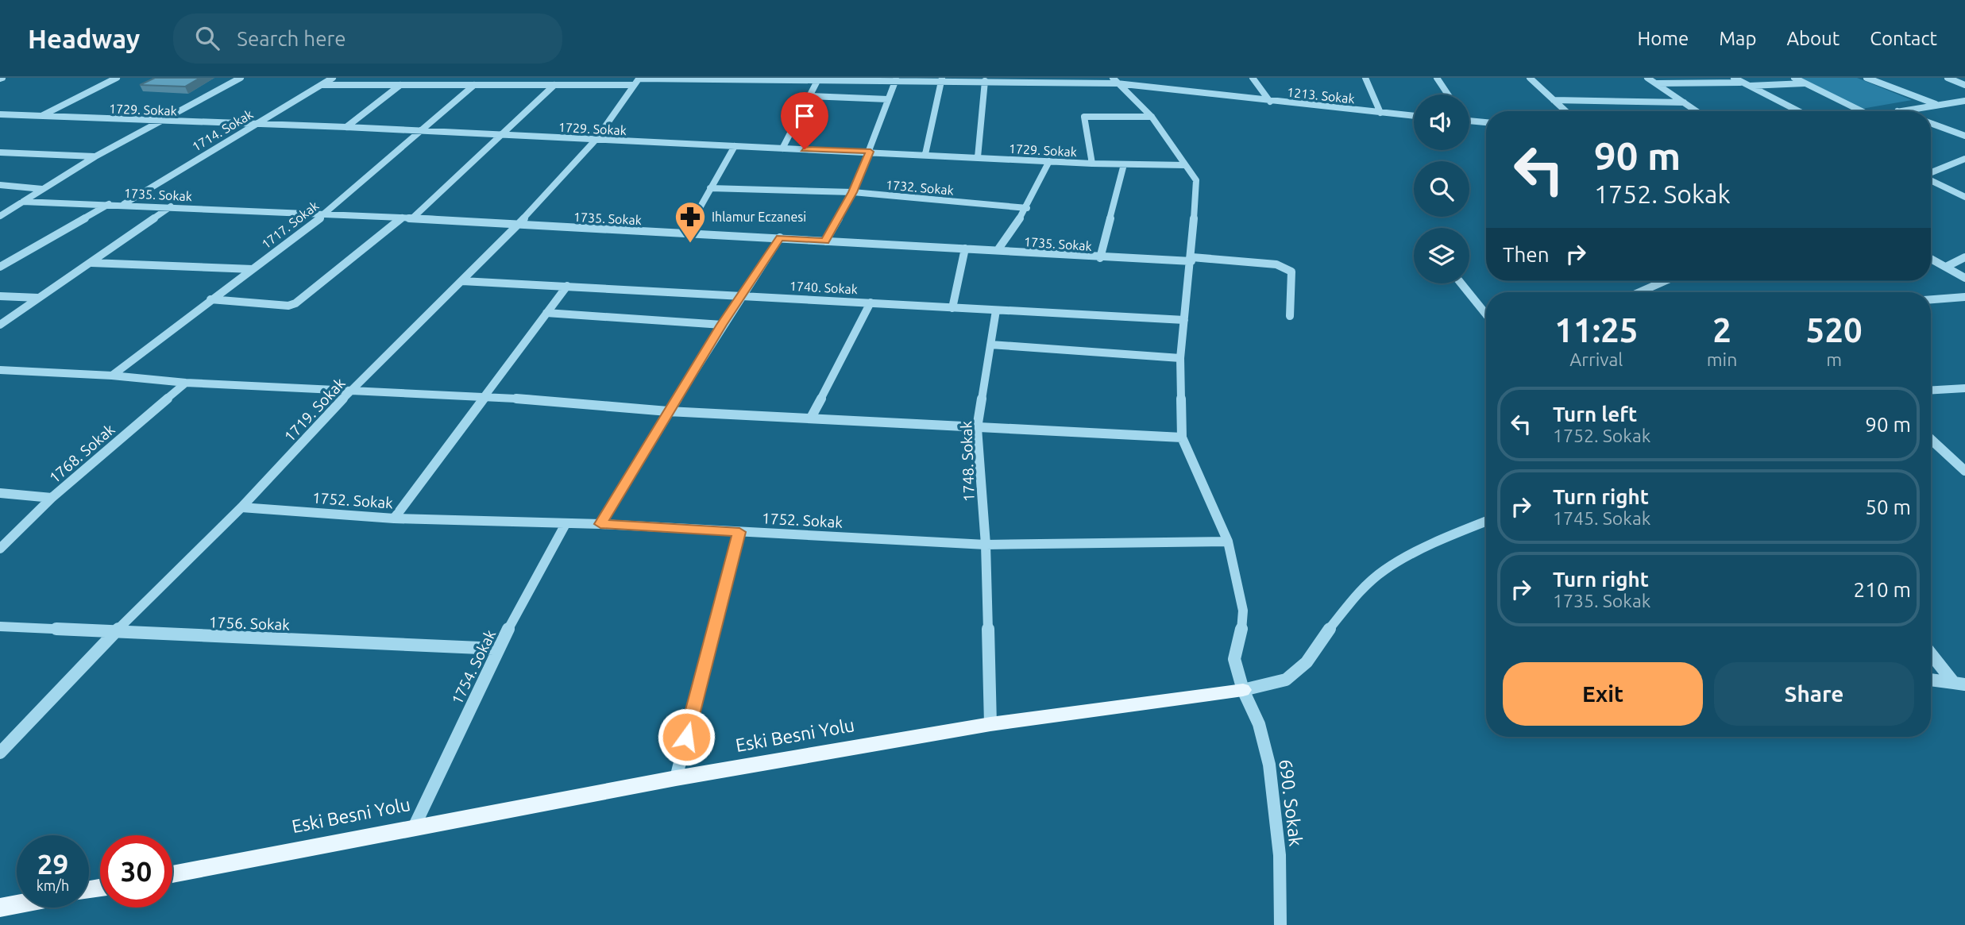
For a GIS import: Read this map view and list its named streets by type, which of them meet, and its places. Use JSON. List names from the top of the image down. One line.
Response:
{"streets":{"main road":["Eski Besni Yolu"],"street":["1213. Sokak","1729. Sokak","1714. Sokak","1732. Sokak","1735. Sokak","1717. Sokak","1740. Sokak","1719. Sokak","1768. Sokak","1748. Sokak","1752. Sokak","1756. Sokak","1754. Sokak","690. Sokak"]},"crossings":[["1213. Sokak","1714. Sokak"],["1213. Sokak","1717. Sokak"],["1213. Sokak","1719. Sokak"],["1729. Sokak","1714. Sokak"],["1729. Sokak","1717. Sokak"],["1729. Sokak","1719. Sokak"],["1714. Sokak","1735. Sokak"],["1735. Sokak","1717. Sokak"],["1735. Sokak","1719. Sokak"],["1740. Sokak","1719. Sokak"],["1740. Sokak","1748. Sokak"],["1719. Sokak","1752. Sokak"],["1719. Sokak","1756. Sokak"],["1748. Sokak","1752. Sokak"],["1748. Sokak","Eski Besni Yolu"],["1752. Sokak","1754. Sokak"],["1756. Sokak","1754. Sokak"],["1754. Sokak","Eski Besni Yolu"],["Eski Besni Yolu","690. Sokak"]],"places":{"pharmacy":["Ihlamur Eczanesi"]},"page":{"header":"Headway","search":"Search here","nav":["Home","Map","About","Contact"],"turn":["90 m","1752. Sokak"],"then":"Then","eta":["11:25","Arrival","2","min","520","m"],"list":[{"name":"Turn left","note":"1752. Sokak","value":"90 m"},{"name":"Turn right","note":"1745. Sokak","value":"50 m"},{"name":"Turn right","note":"1735. Sokak","value":"210 m"}],"buttons":["Exit","Share"],"speed":"29 km/h","limit":"30"}}
